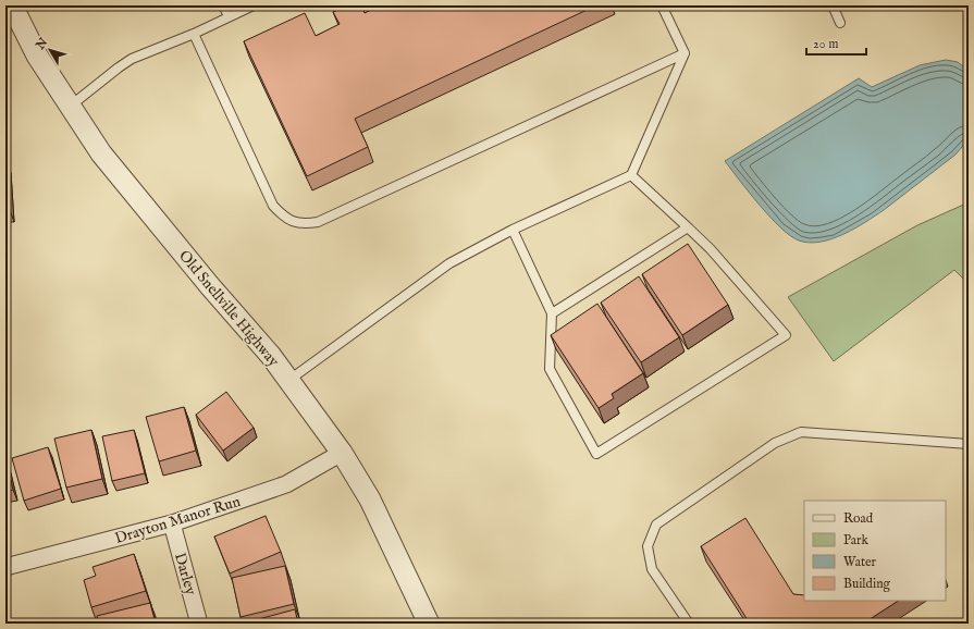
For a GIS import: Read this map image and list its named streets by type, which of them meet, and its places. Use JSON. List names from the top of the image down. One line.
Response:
{"streets":{"street":["Old Snellville Highway","Drayton Manor Run","Darley"]},"crossings":[["Old Snellville Highway","Drayton Manor Run"],["Drayton Manor Run","Darley"]],"legend":["Road","Park","Water","Building"],"scale_bar":"20 m","north":"top left"}
